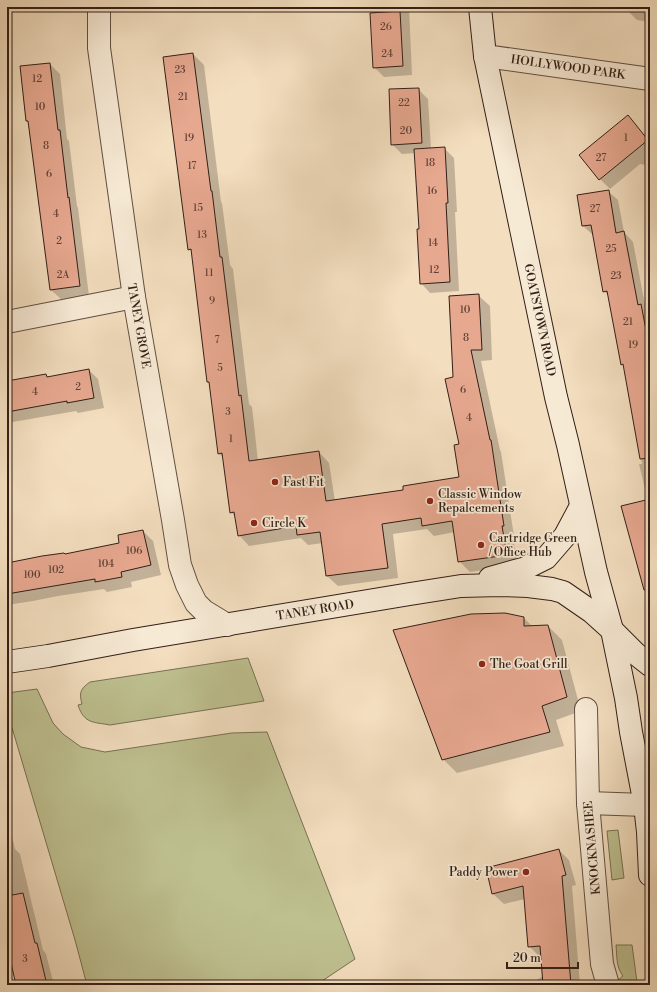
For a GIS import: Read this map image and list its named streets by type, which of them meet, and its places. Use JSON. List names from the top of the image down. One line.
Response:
{"streets":{"main road":["HOLLYWOOD PARK","GOATSTOWN ROAD","TANEY GROVE","TANEY ROAD","KNOCKNASHEE"]},"crossings":[["HOLLYWOOD PARK","GOATSTOWN ROAD"],["GOATSTOWN ROAD","TANEY ROAD"],["TANEY GROVE","TANEY ROAD"]],"places":["Fast Fit","Classic Window Repalcements","Circle K","Cartridge Green / Office Hub","The Goat Grill","Paddy Power"],"house_numbers":["26","24","23","12","21","22","10","20","19","1","8","27","18","17","6","16","15","27","4","13","2","14","25","12","11","2A","23","9","10","21","8","7","19","5","2","6","4","3","4","1","106","104","102","100","3"],"scale_bar":"20 m"}
